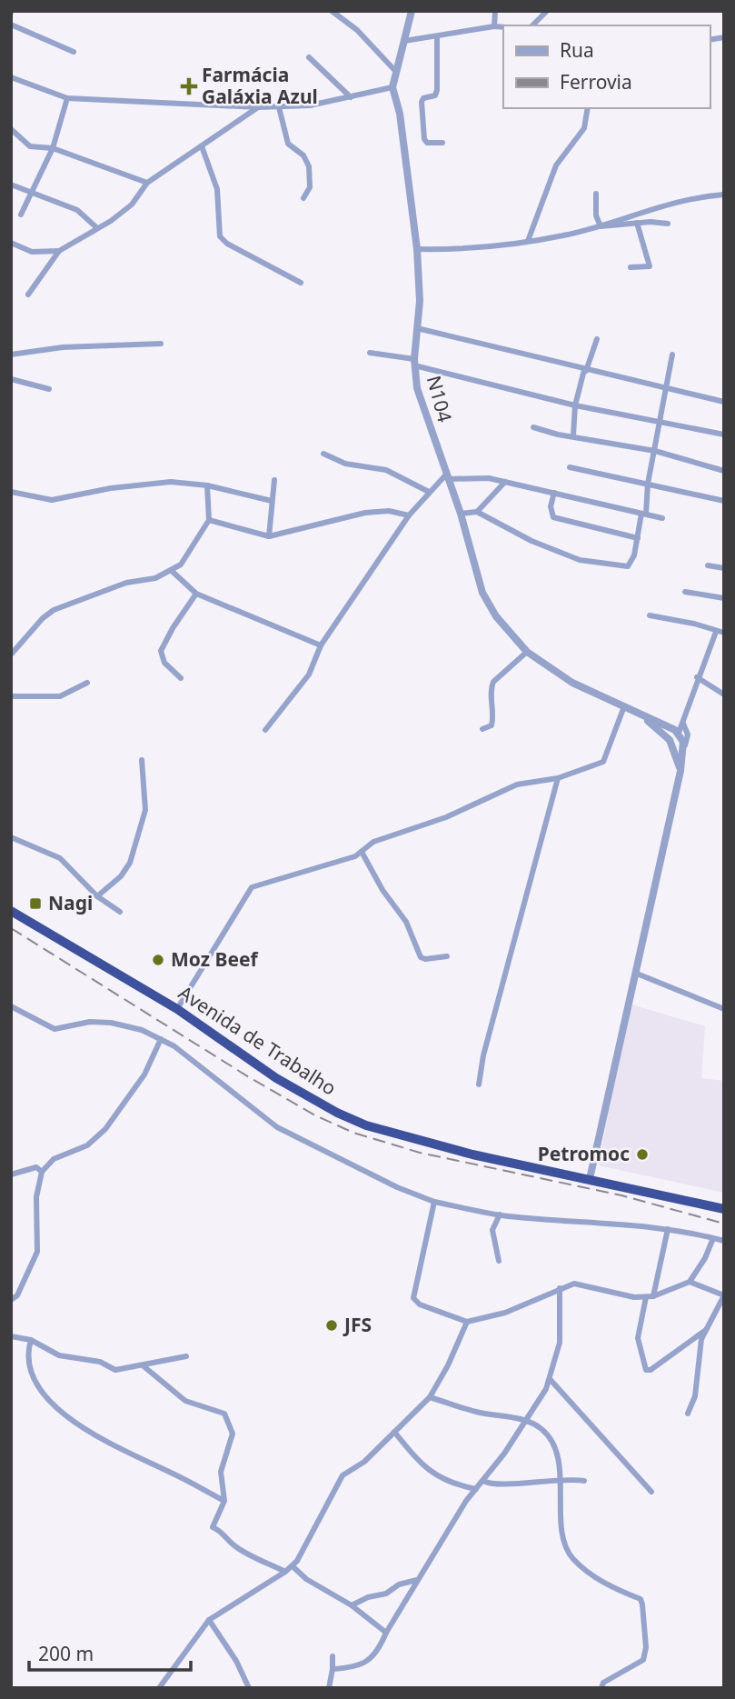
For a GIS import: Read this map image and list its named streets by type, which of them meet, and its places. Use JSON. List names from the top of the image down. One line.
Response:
{"streets":{"highway":["Avenida de Trabalho"],"street":["N104"]},"places":{"health":["Farmácia Galáxia Azul"],"transit":["Nagi"],"other":["Moz Beef","Petromoc","JFS"]},"legend":["Rua","Ferrovia"],"scale_bar":"200 m"}
